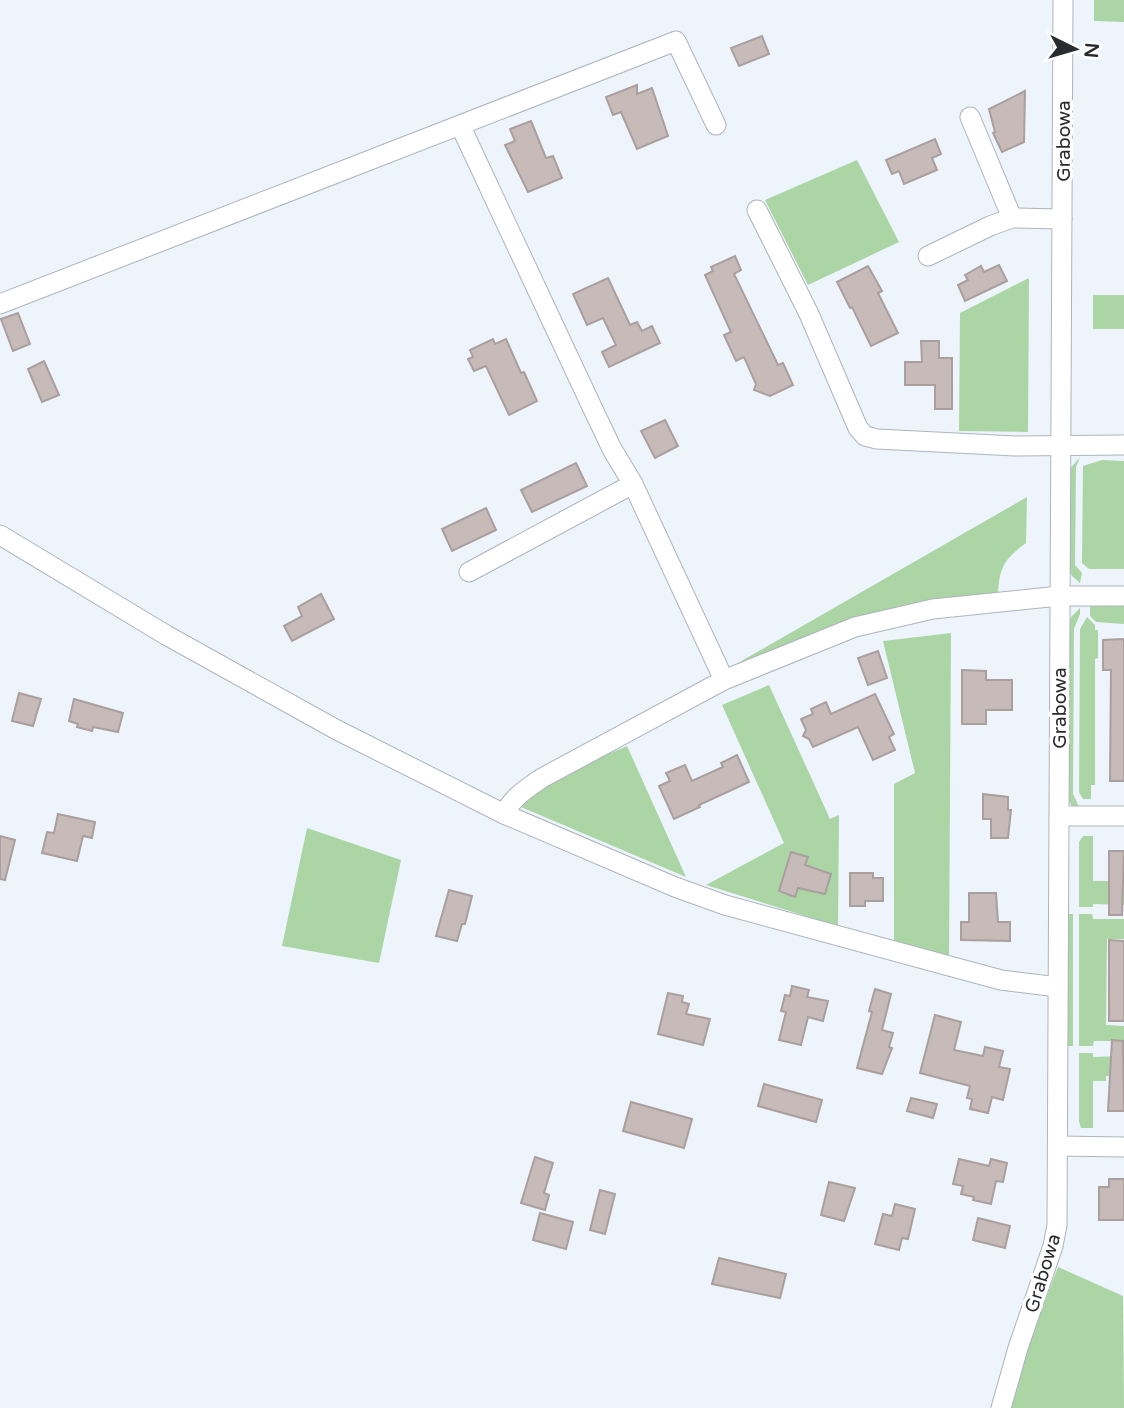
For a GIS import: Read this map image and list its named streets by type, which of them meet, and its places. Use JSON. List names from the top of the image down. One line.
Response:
{"streets":{"street":["Grabowa"]},"north":"right"}
